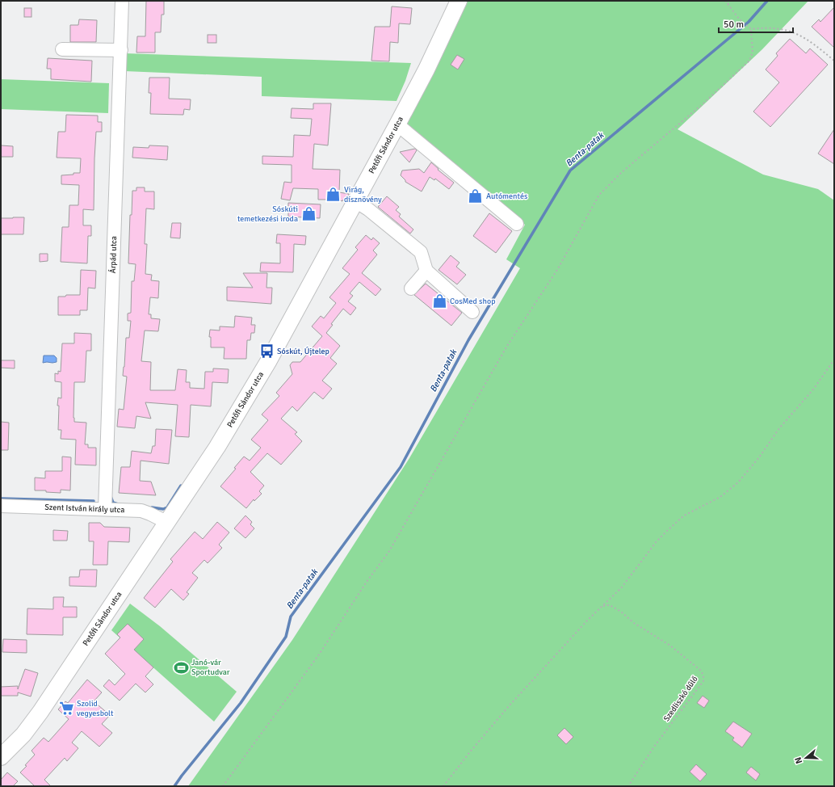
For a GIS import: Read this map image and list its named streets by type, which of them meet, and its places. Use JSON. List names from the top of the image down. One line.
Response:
{"streets":{"main road":["Petőfi Sándor utca"],"street":["Árpád utca","Szent István király utca"],"path":["Szedliszkó dűlő"]},"crossings":[["Petőfi Sándor utca","Szent István király utca"],["Árpád utca","Szent István király utca"]],"water":["Benta-patak"],"places":{"shop":["Virág, dísznövény","Autómentés","Sóskúti temetkezési iroda","CosMed shop"],"bus stop":["Sóskút, Újtelep"],"sports":["Janó-vár Sportudvar"],"supermarket":["Szolid vegyesbolt"]},"scale_bar":"50 m","north":"left"}
